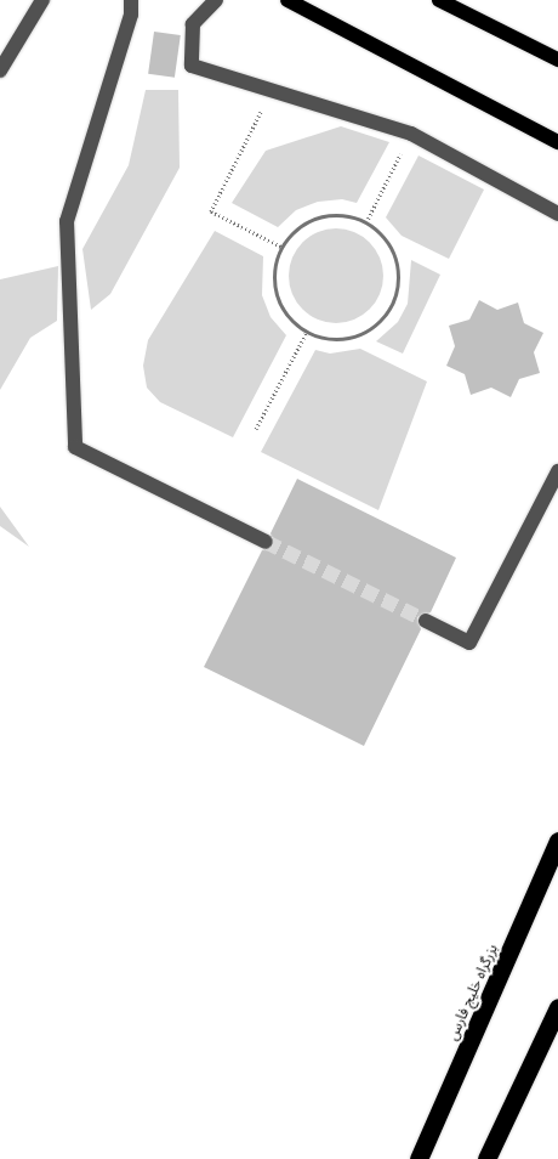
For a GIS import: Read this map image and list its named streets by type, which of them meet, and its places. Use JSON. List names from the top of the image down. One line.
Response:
{"streets":{"highway":["بزرگراه خلیج فارس"]}}
